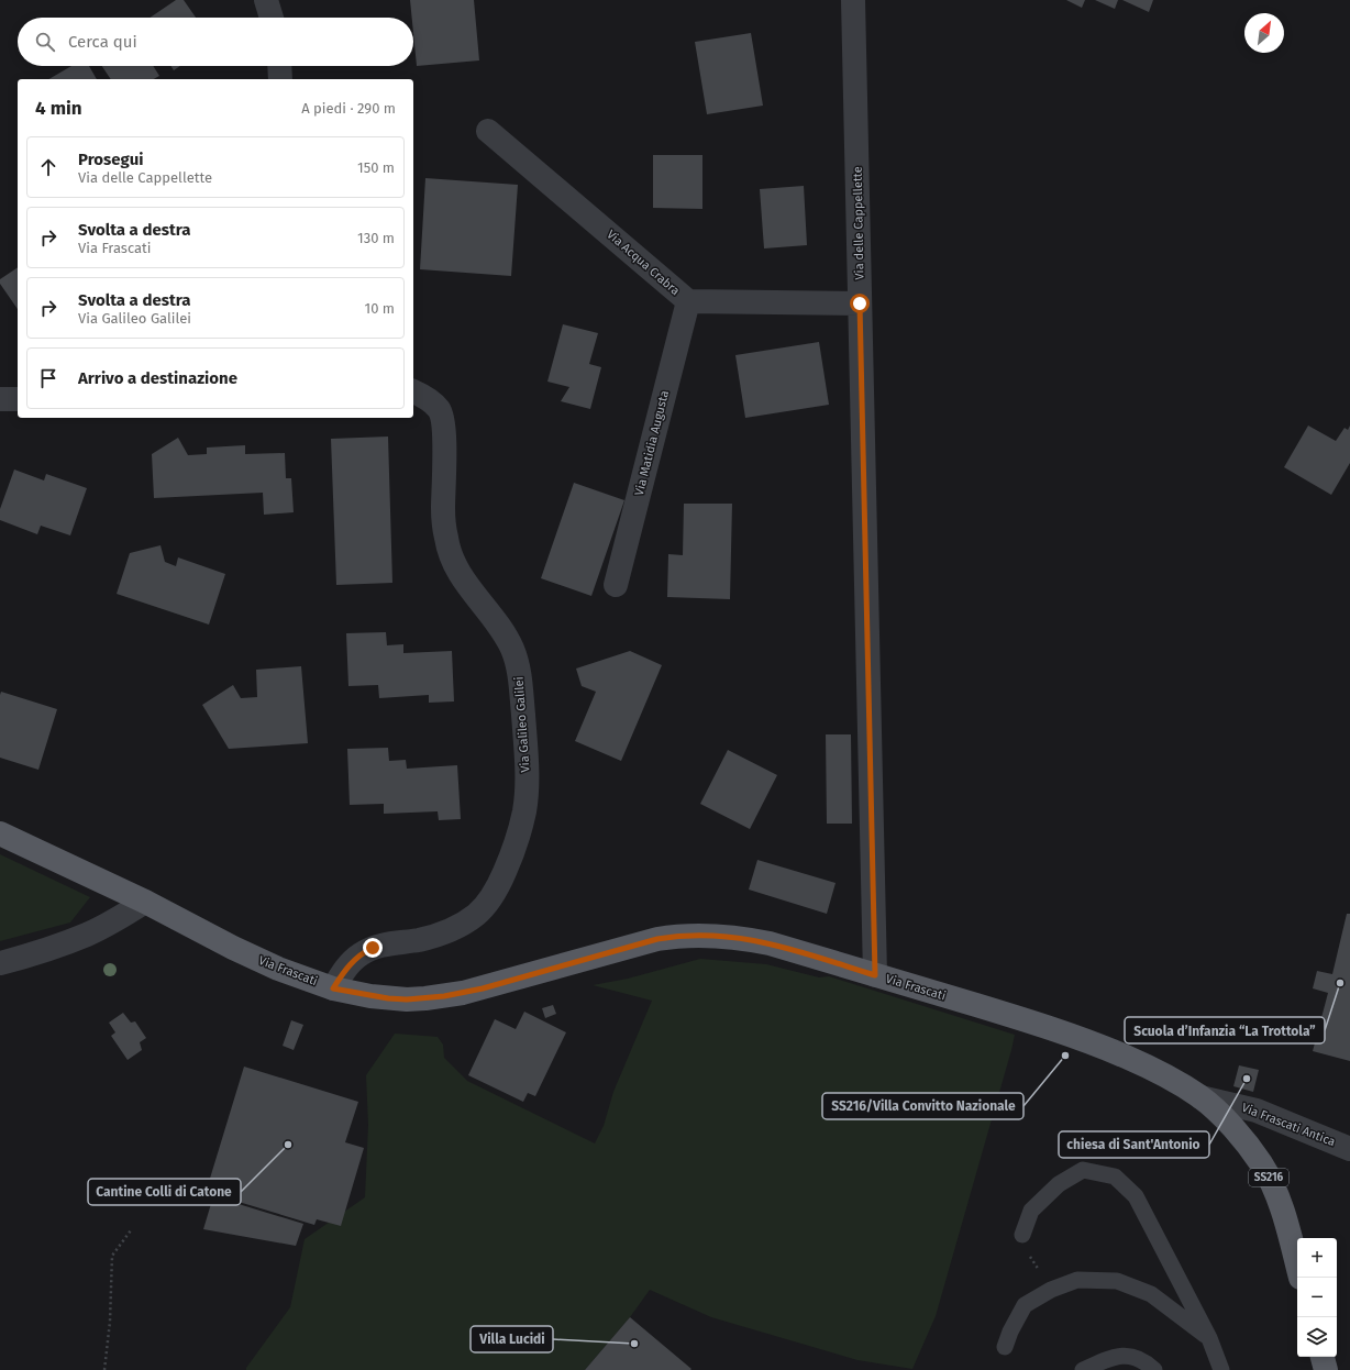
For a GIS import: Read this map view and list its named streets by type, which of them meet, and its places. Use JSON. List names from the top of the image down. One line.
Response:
{"streets":{"main road":["Via Frascati","SS216"],"street":["Via delle Cappellette","Via Acqua Crabra","Via Matidia Augusta","Via Galileo Galilei","Via Frascati Antica"]},"crossings":[["Via delle Cappellette","Via Acqua Crabra"],["Via delle Cappellette","Via Frascati"],["Via Acqua Crabra","Via Matidia Augusta"],["Via Galileo Galilei","Via Frascati"],["Via Frascati","Via Frascati Antica"]],"places":["Scuola d’Infanzia “La Trottola”","SS216/Villa Convitto Nazionale","chiesa di Sant'Antonio","Cantine Colli di Catone","Villa Lucidi"],"north":"top right","page":{"search":"Cerca qui","heading":["4 min","A piedi · 290 m"],"list":[["Prosegui","Via delle Cappellette","150 m"],["Svolta a destra","Via Frascati","130 m"],["Svolta a destra","Via Galileo Galilei","10 m"],"Arrivo a destinazione"],"map_buttons":["+","−"]}}
